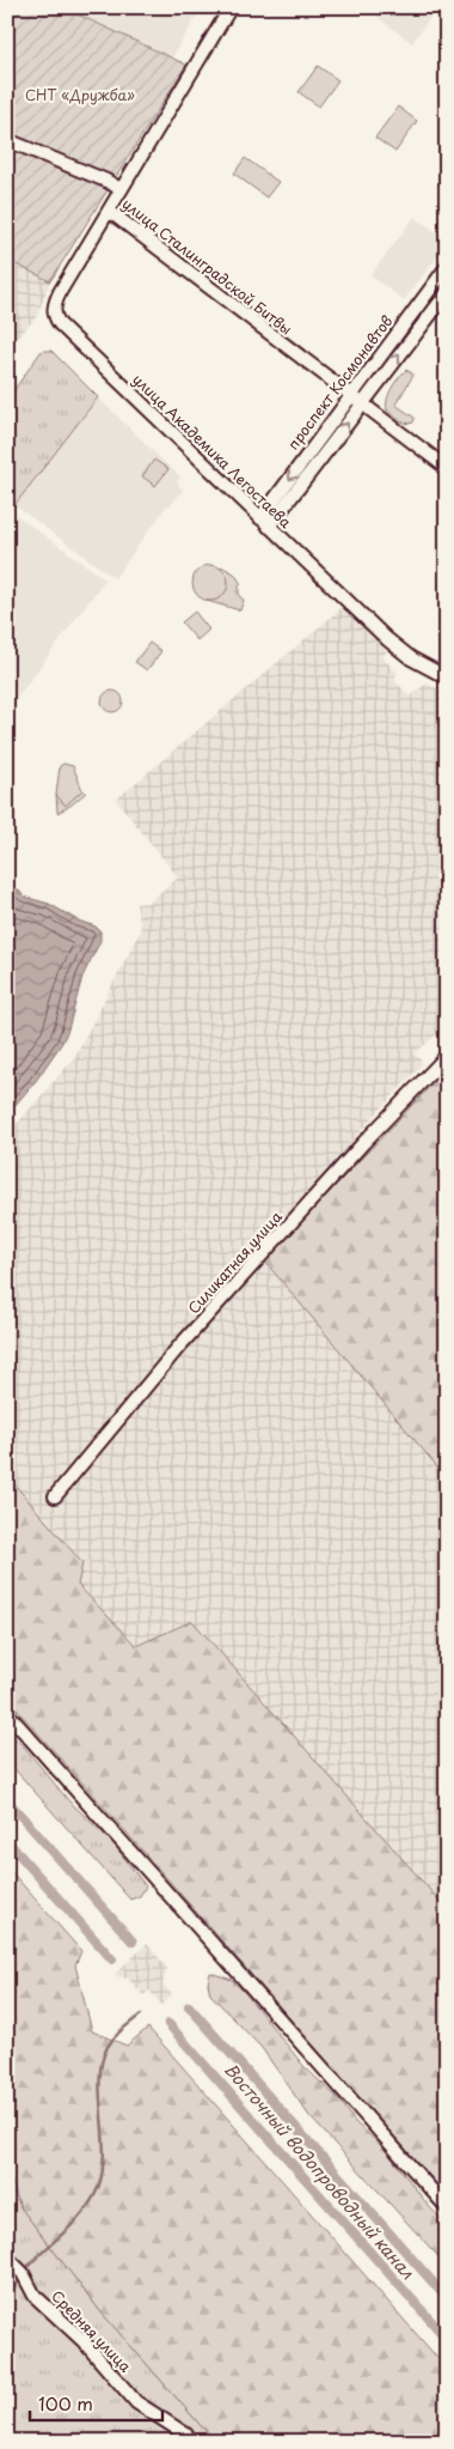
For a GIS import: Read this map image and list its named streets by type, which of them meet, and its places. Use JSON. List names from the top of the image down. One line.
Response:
{"streets":{"street":["улица Сталинградской Битвы","проспект Космонавтов","улица Академика Легостаева","Силикатная улица","Средняя улица"]},"crossings":[["улица Сталинградской Битвы","проспект Космонавтов"],["улица Сталинградской Битвы","улица Академика Легостаева"],["проспект Космонавтов","улица Академика Легостаева"]],"water":["Восточный водопроводный канал"],"parks":["СНТ «Дружба»"],"scale_bar":"100 m"}
